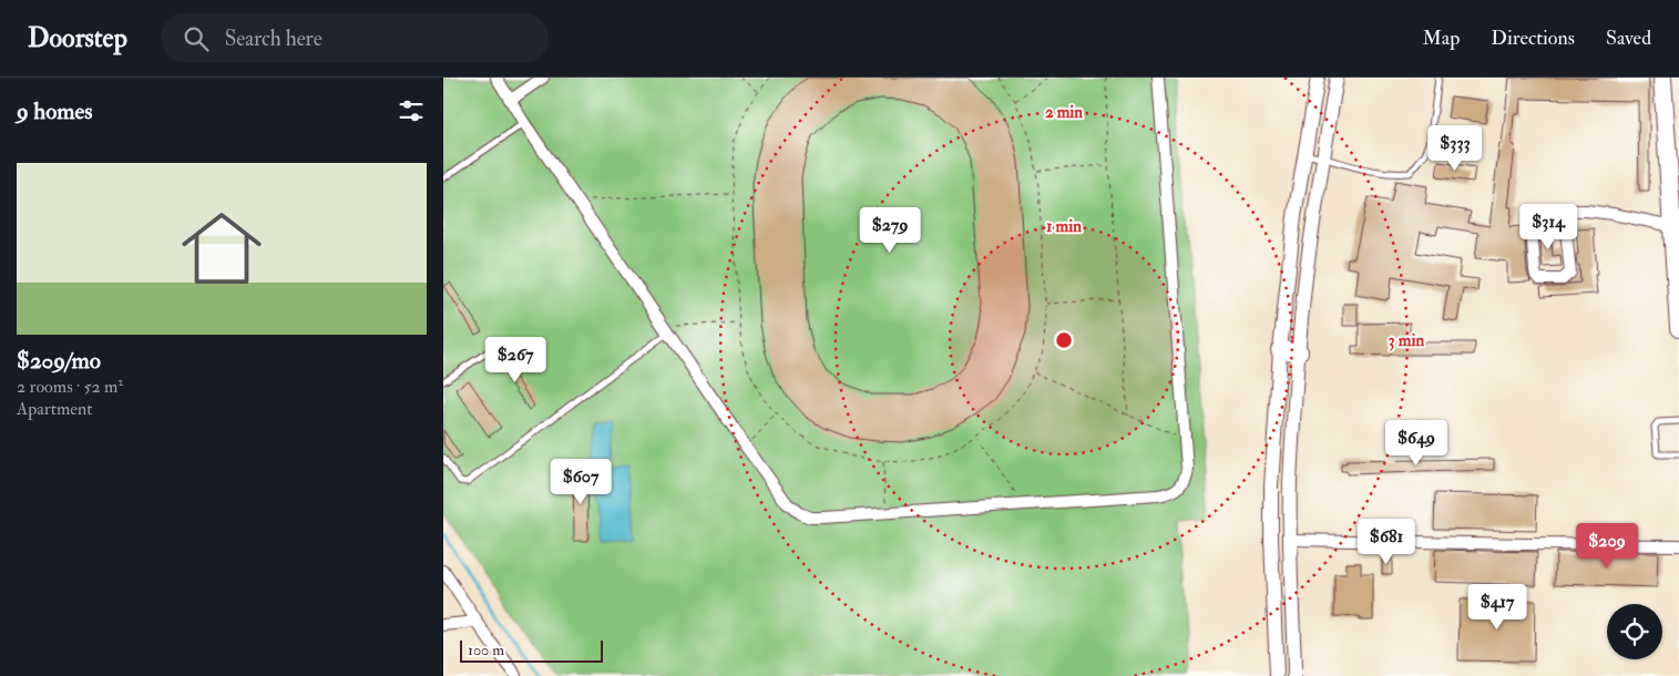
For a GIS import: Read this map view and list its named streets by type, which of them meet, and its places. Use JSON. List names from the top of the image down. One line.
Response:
{"scale_bar":"100 m","page":{"header":"Doorstep","search":"Search here","nav":["Map","Directions","Saved"],"heading":"9 homes","price":["$333","$314","$279","$267","$649","$607","$681","$209","$417"],"list":[{"name":"$209/mo","note":"2 rooms · 52 m² · Apartment"}],"scale":"100 m"},"rings":["2 min","1 min","3 min"]}
